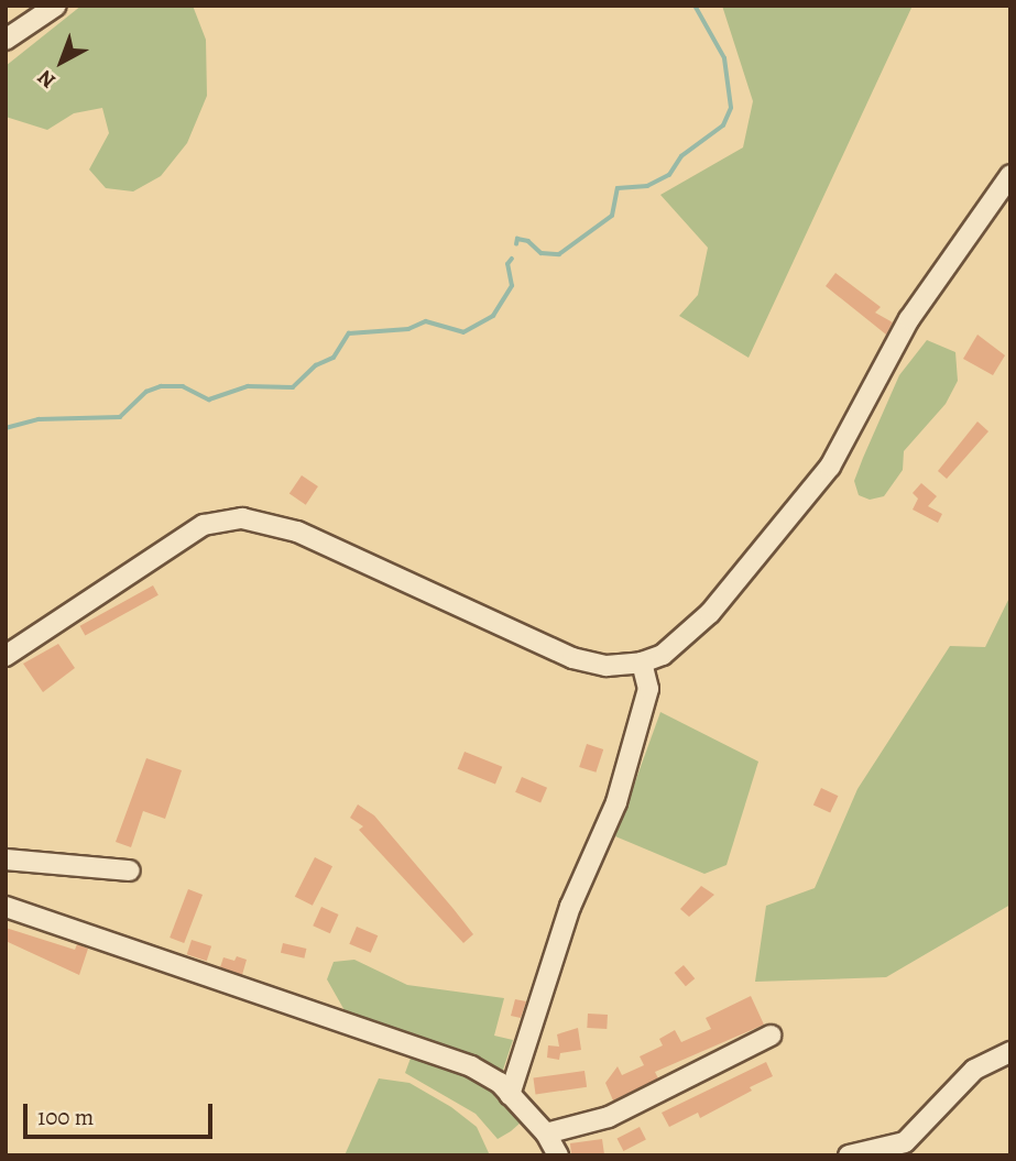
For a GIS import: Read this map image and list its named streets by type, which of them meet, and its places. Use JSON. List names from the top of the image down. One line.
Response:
{"scale_bar":"100 m","north":"bottom left"}
